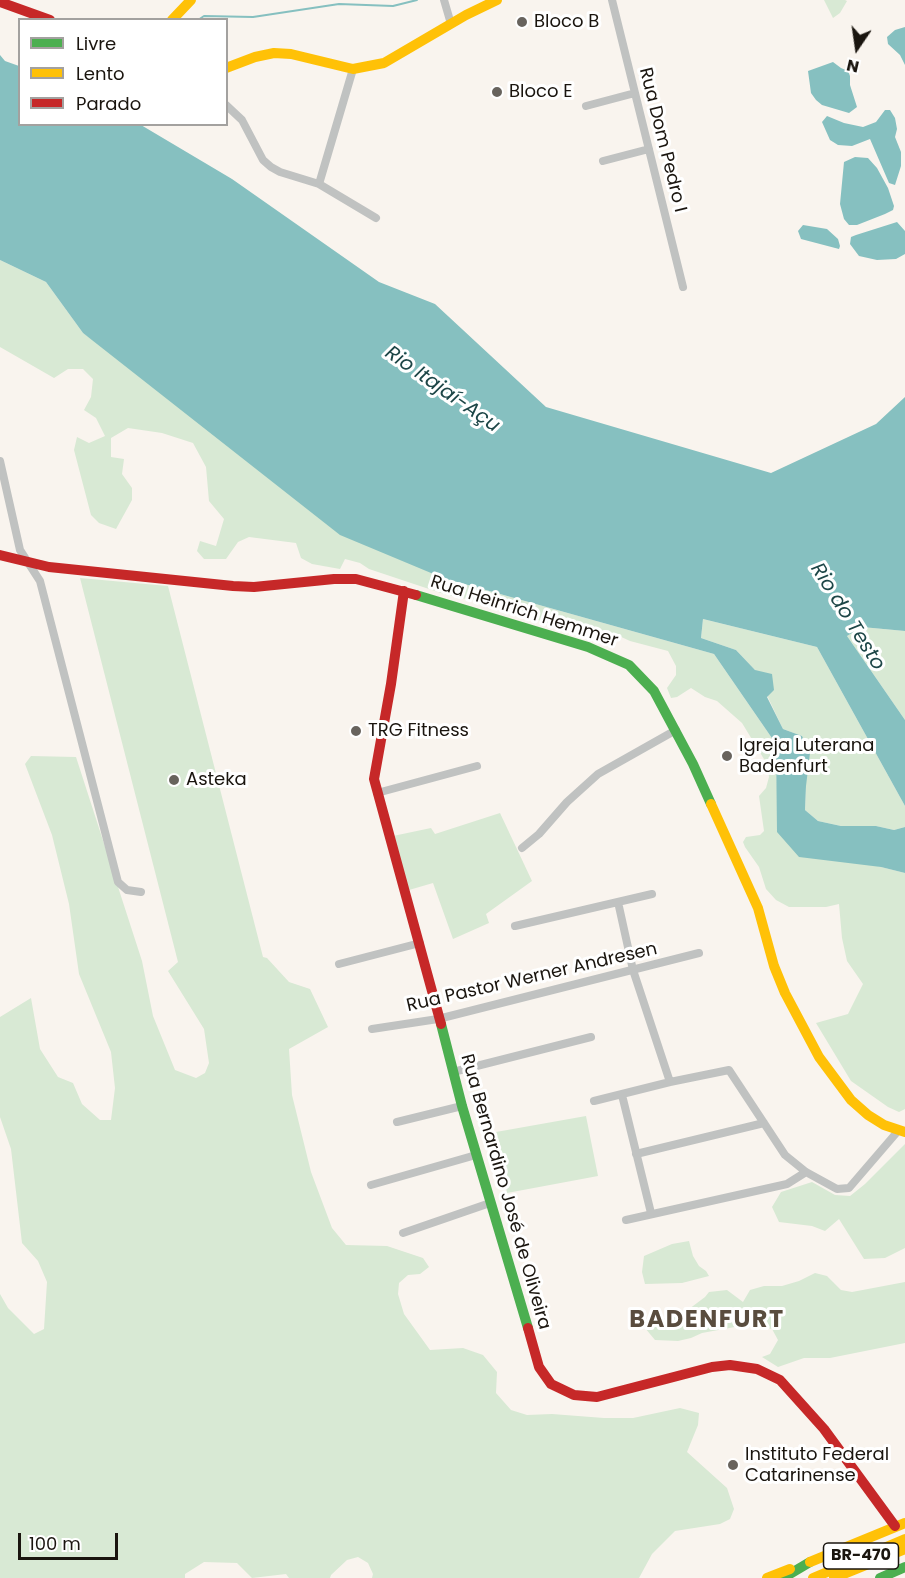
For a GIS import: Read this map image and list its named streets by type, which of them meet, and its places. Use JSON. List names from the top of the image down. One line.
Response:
{"streets":{"main road":["Rua Heinrich Hemmer","Rua Bernardino José de Oliveira","BR-470"],"street":["Rua Dom Pedro I","Rua Pastor Werner Andresen"]},"crossings":[["Rua Heinrich Hemmer","Rua Bernardino José de Oliveira"],["Rua Pastor Werner Andresen","Rua Bernardino José de Oliveira"]],"districts":["BADENFURT"],"water":["Rio Itajaí-Açu","Rio do Testo"],"places":["Bloco B","Bloco E","TRG Fitness","Igreja Luterana Badenfurt","Asteka","Instituto Federal Catarinense"],"legend":["Livre","Lento","Parado"],"scale_bar":"100 m","north":"bottom"}
